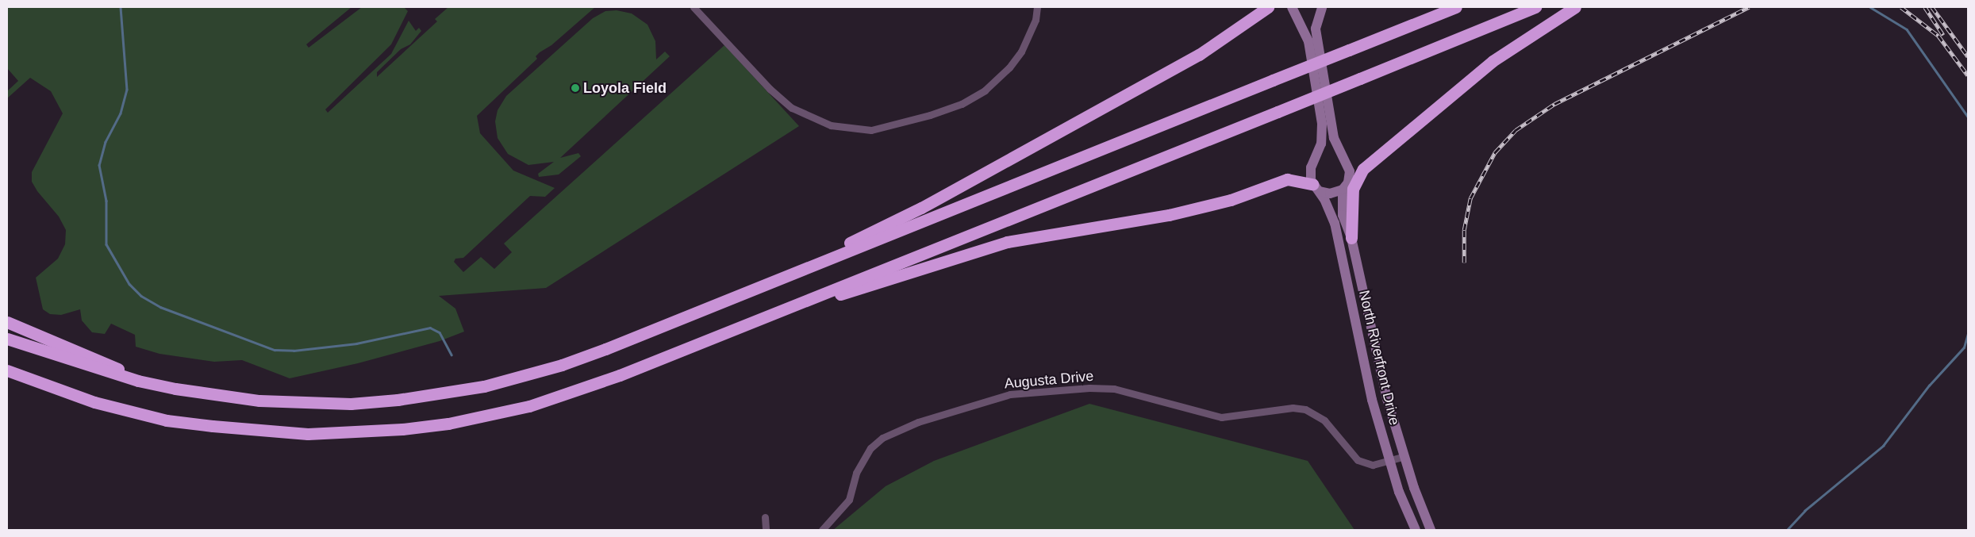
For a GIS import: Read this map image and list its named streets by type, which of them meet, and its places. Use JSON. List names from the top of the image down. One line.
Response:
{"streets":{"main road":["North Riverfront Drive"],"street":["Augusta Drive"]},"crossings":[["North Riverfront Drive","Augusta Drive"]],"places":["Loyola Field"]}
